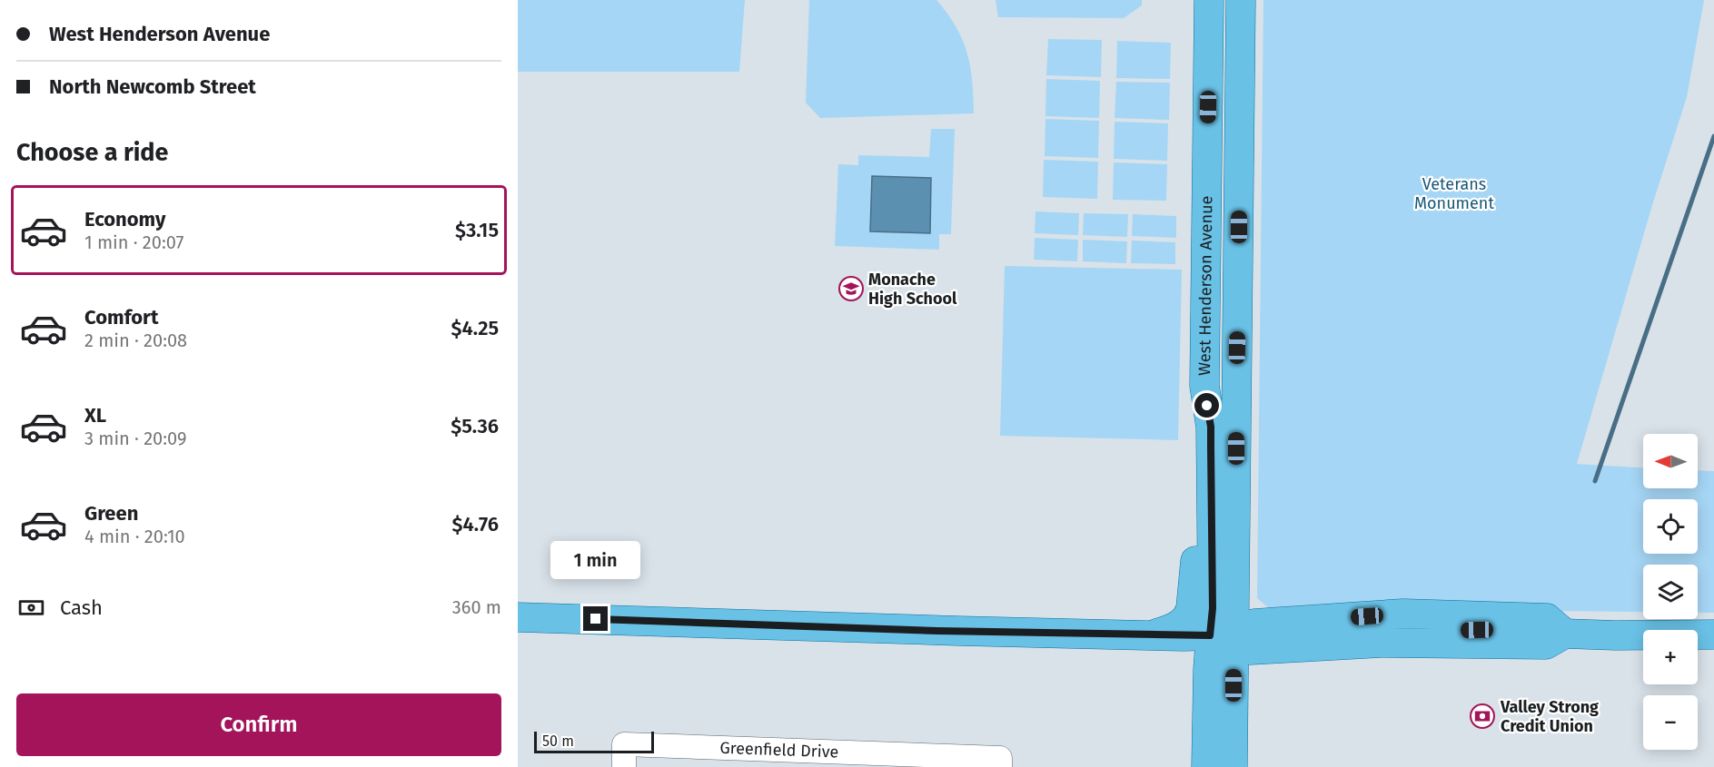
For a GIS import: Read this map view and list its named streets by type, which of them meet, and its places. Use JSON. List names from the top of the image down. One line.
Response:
{"streets":{"main road":["West Henderson Avenue"],"street":["Greenfield Drive"]},"parks":["Veterans Monument"],"places":{"school or university":["Monache High School"],"bank":["Valley Strong Credit Union"]},"scale_bar":"50 m","north":"left","page":{"banner":["West Henderson Avenue","North Newcomb Street"],"heading":"Choose a ride","list":[{"name":"Economy","note":"1 min · 20:07","value":"$3.15"},{"name":"Comfort","note":"2 min · 20:08","value":"$4.25"},{"name":"XL","note":"3 min · 20:09","value":"$5.36"},{"name":"Green","note":"4 min · 20:10","value":"$4.76"}],"map_buttons":["+","−"],"bubble":"1 min","pay":["Cash","360 m"],"buttons":"Confirm","scale":"50 m"}}
